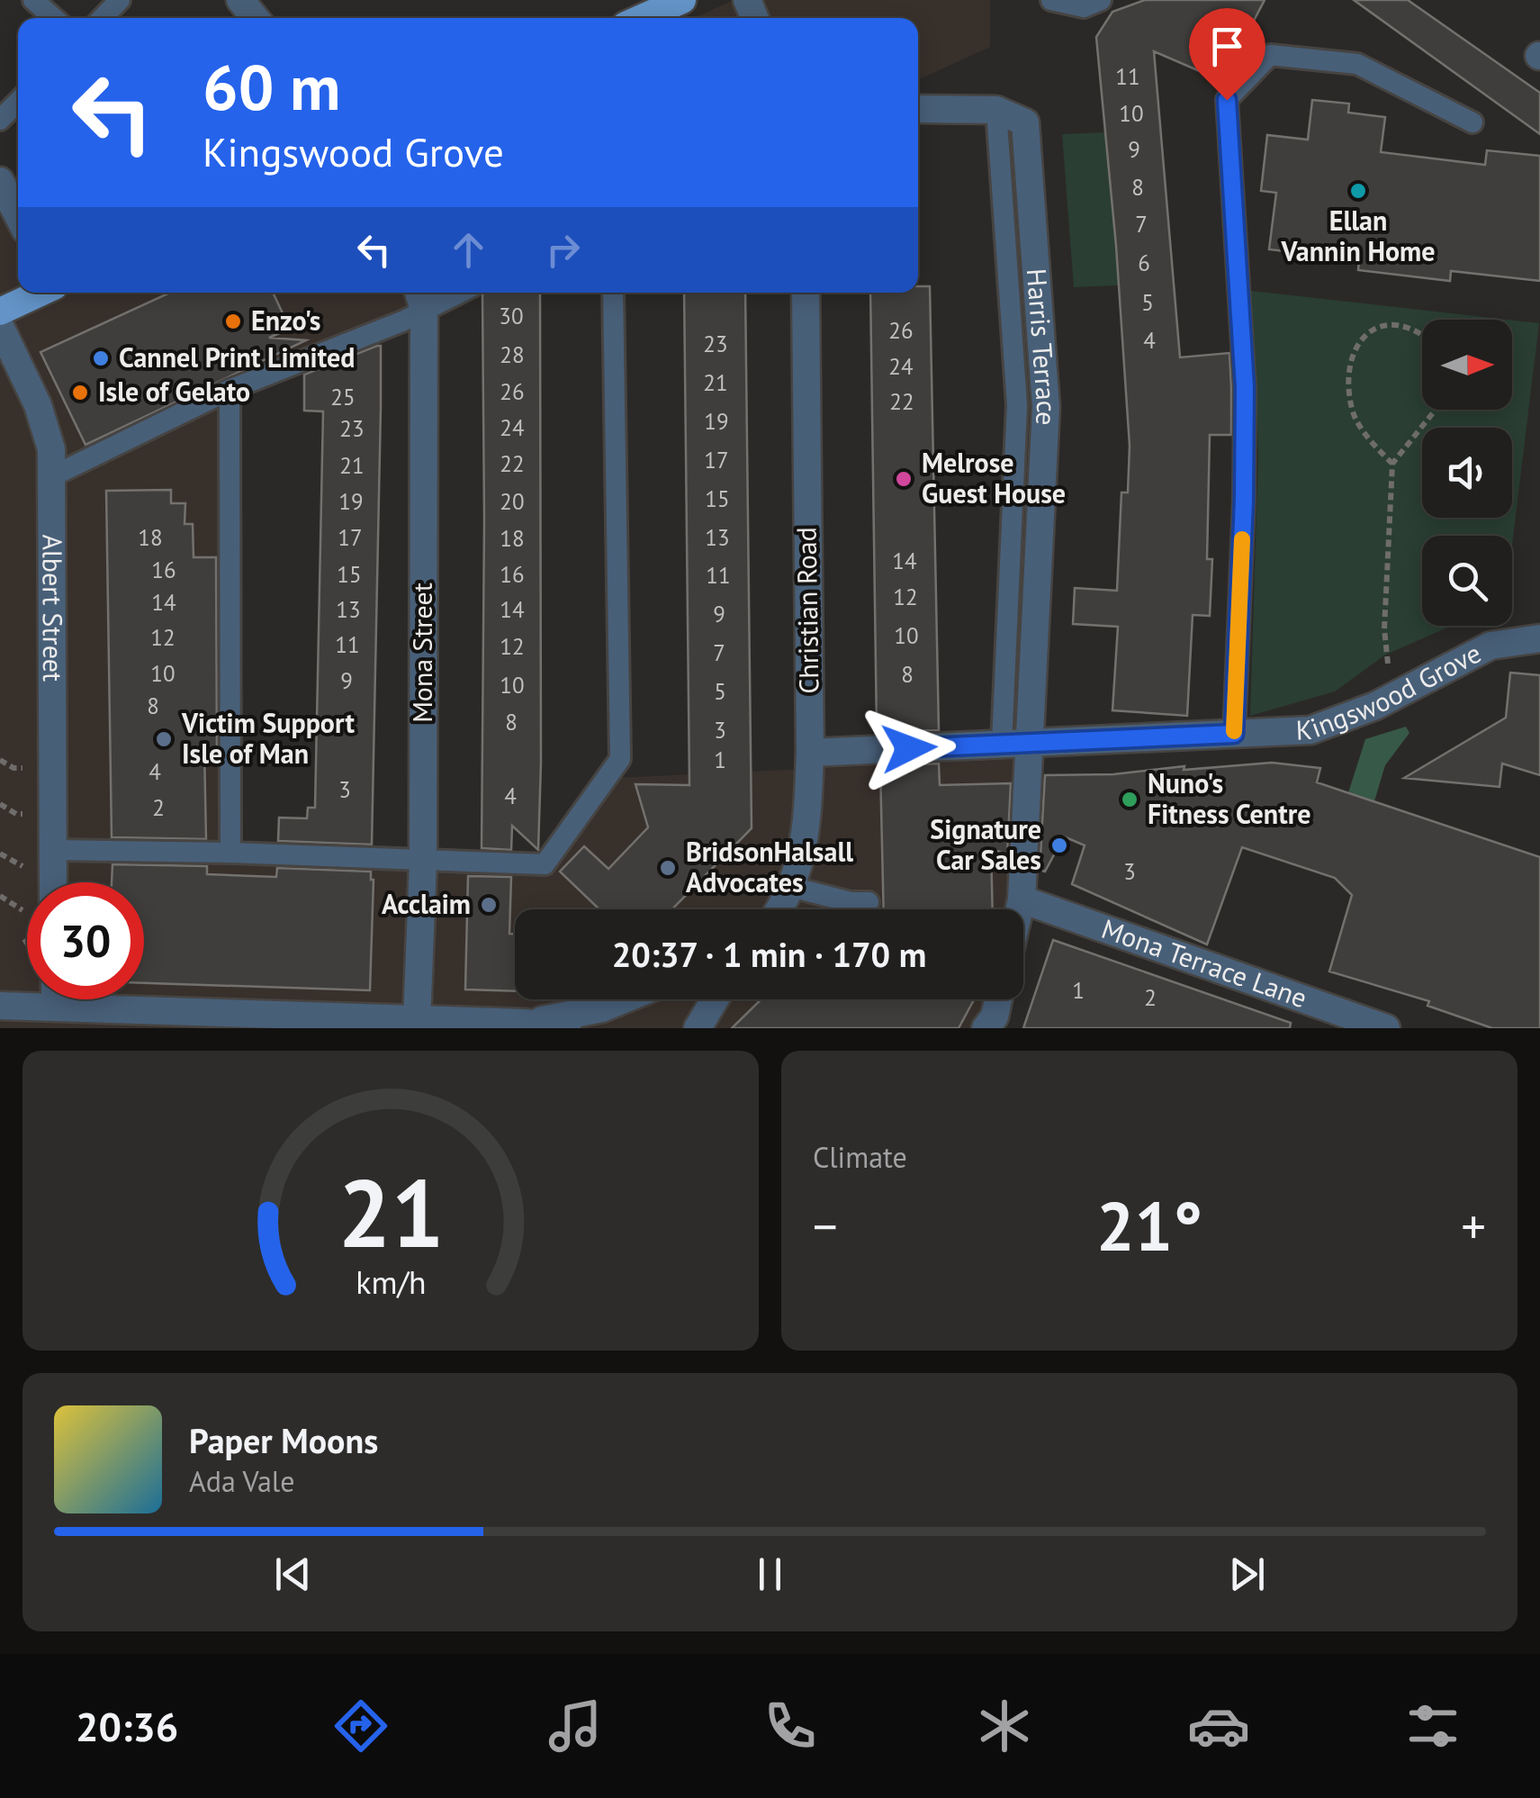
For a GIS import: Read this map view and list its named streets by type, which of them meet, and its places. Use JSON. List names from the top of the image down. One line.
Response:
{"streets":{"street":["Harris Terrace","Albert Street","Christian Road","Mona Street","Kingswood Grove","Mona Terrace Lane"]},"crossings":[["Harris Terrace","Kingswood Grove"],["Christian Road","Kingswood Grove"]],"places":["Ellan Vannin Home","Enzo's","Cannel Print Limited","Isle of Gelato","Melrose Guest House","Victim Support Isle of Man","Nuno's Fitness Centre","Signature Car Sales","BridsonHalsall Advocates","Acclaim"],"house_numbers":["11","10","9","8","7","6","5","30","26","4","23","28","24","21","26","25","22","19","24","23","17","22","21","15","19","20","18","17","13","18","14","16","15","16","11","12","14","13","14","9","10","12","11","12","7","10","8","9","10","5","8","8","3","1","4","3","4","2","3","1","2"],"north":"right","page":{"turn":["60 m","Kingswood Grove"],"limit":"30","trip":"20:37 · 1 min · 170 m","tile":"Climate","heat":["−","21°","+"],"song":["Paper Moons","Ada Vale"],"tabs":"20:36","gauge":["21","km/h"]}}
